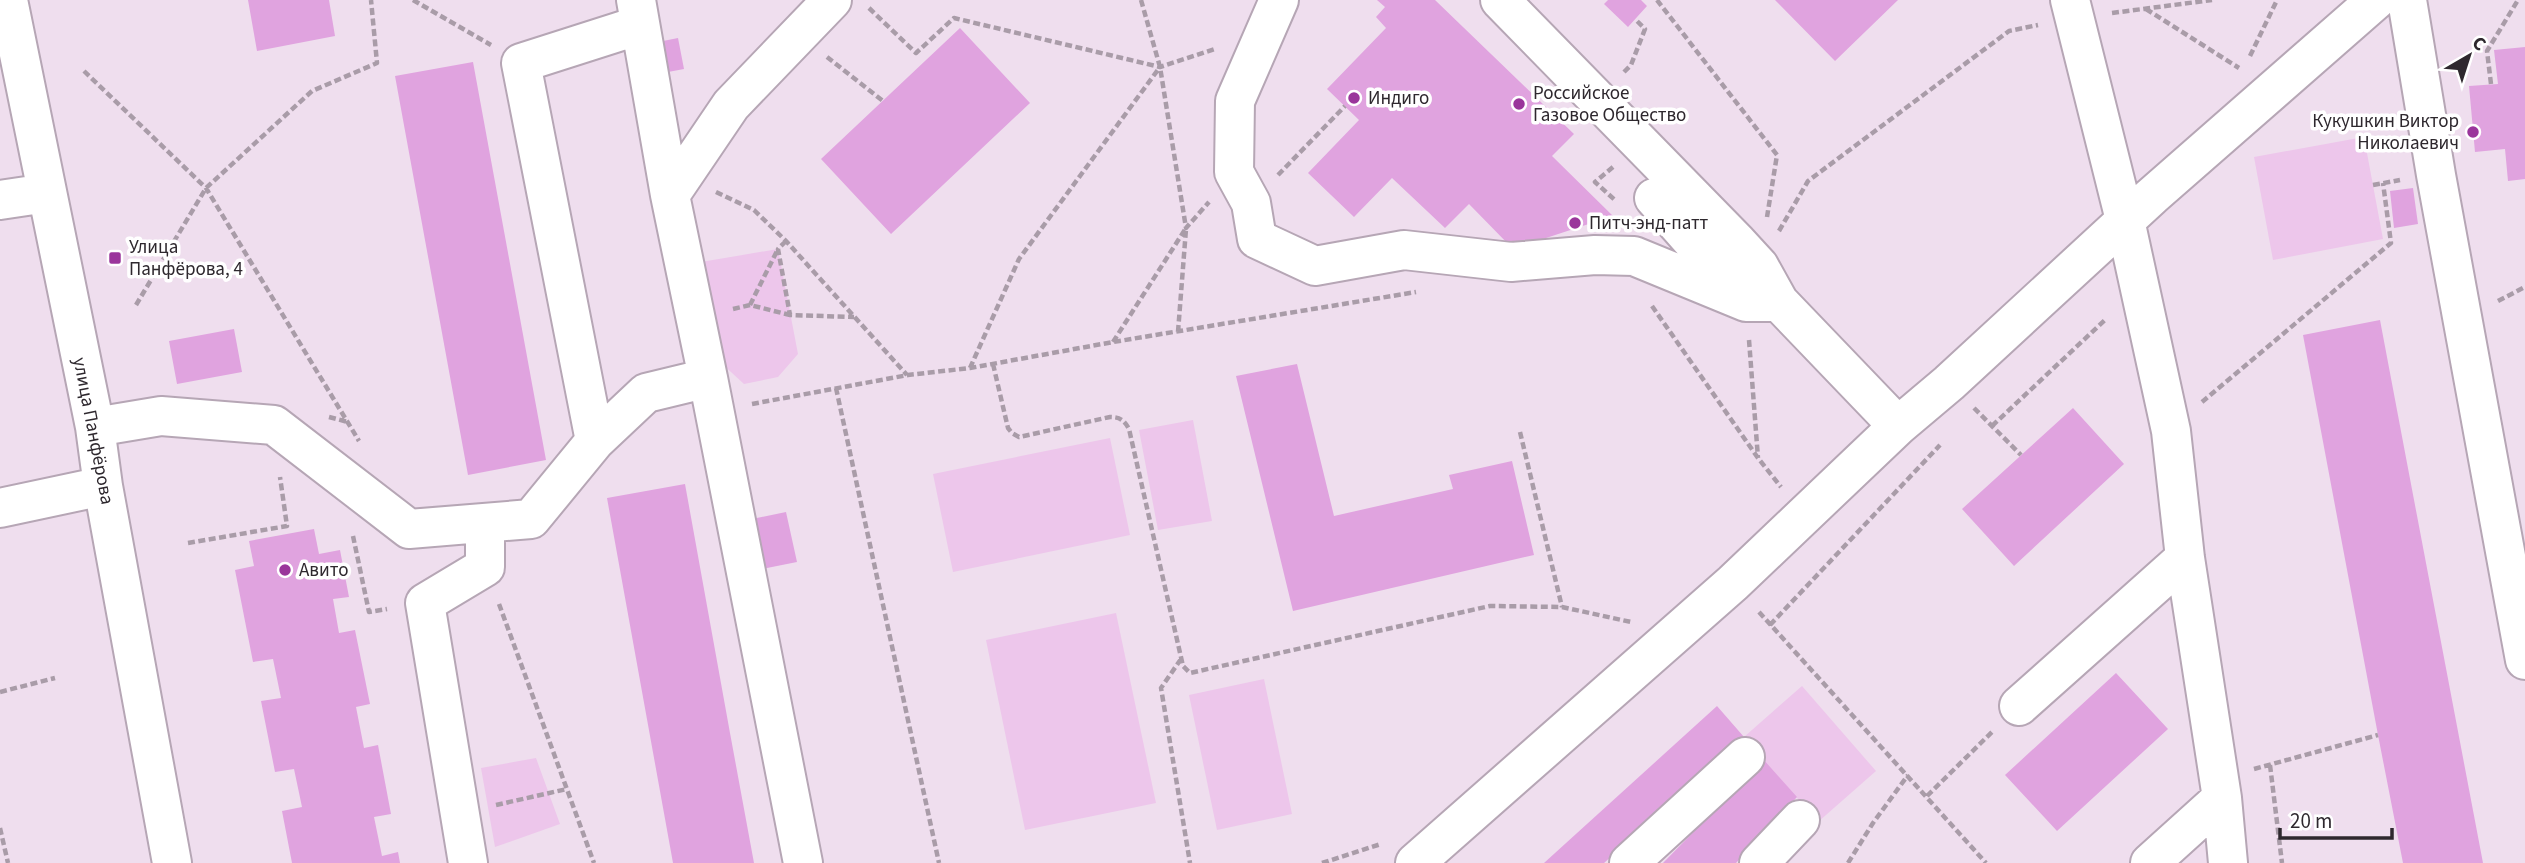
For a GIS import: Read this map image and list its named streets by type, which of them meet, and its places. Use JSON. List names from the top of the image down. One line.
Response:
{"streets":{"street":["улица Панфёрова"]},"places":{"other":["Индиго","Российское Газовое Общество","Кукушкин Виктор Николаевич","Питч-энд-патт","Авито"],"transit":["Улица Панфёрова, 4"]},"scale_bar":"20 m","north":"top right"}
